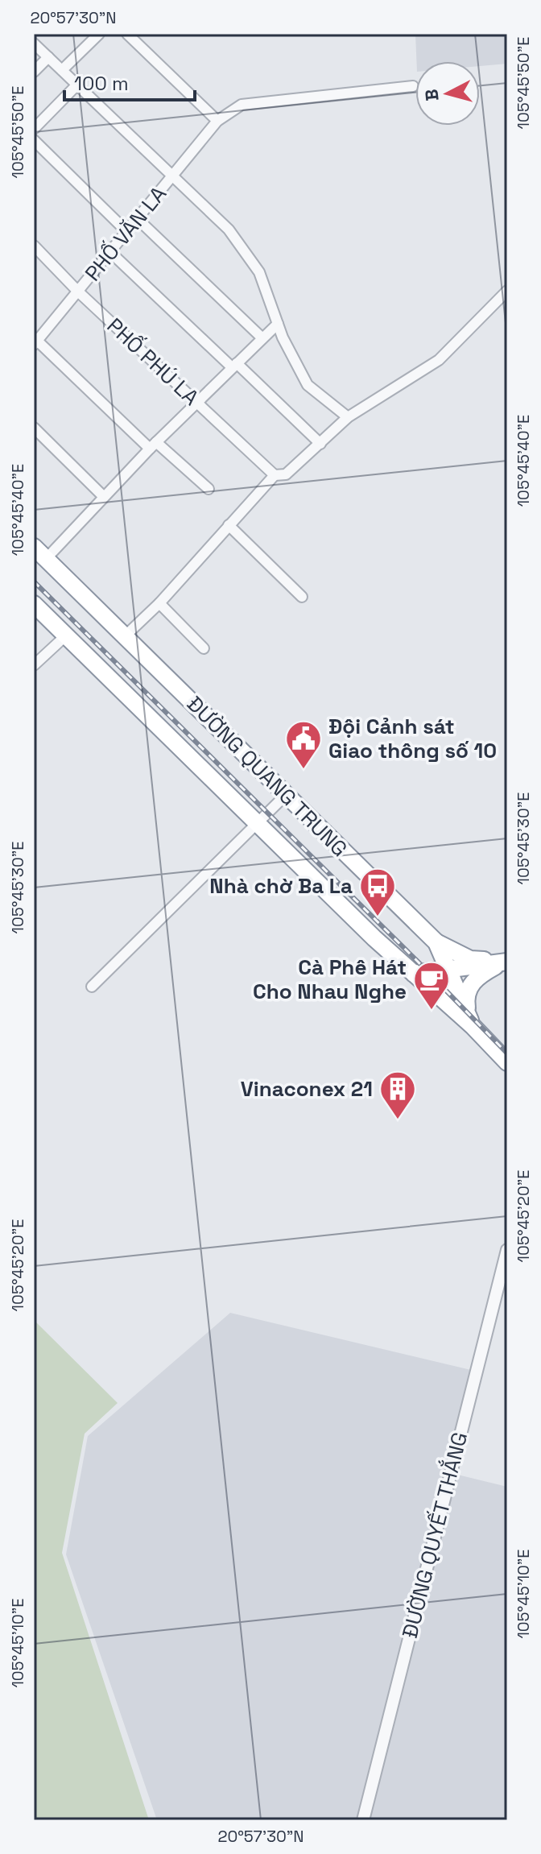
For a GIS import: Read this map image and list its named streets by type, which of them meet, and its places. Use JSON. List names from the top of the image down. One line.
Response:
{"streets":{"highway":["ĐƯỜNG QUANG TRUNG"],"street":["PHỐ VĂN LA","PHỐ PHÚ LA","ĐƯỜNG QUYẾT THẮNG"]},"crossings":[["PHỐ VĂN LA","PHỐ PHÚ LA"]],"places":{"public building":["Đội Cảnh sát Giao thông số 10"],"bus stop":["Nhà chờ Ba La"],"cafe":["Cà Phê Hát Cho Nhau Nghe"],"building":["Vinaconex 21"]},"scale_bar":"100 m","north":"left","coordinates":["20°57'30\"N","105°45'50\"E","105°45'40\"E","105°45'30\"E","105°45'20\"E","105°45'10\"E"]}
